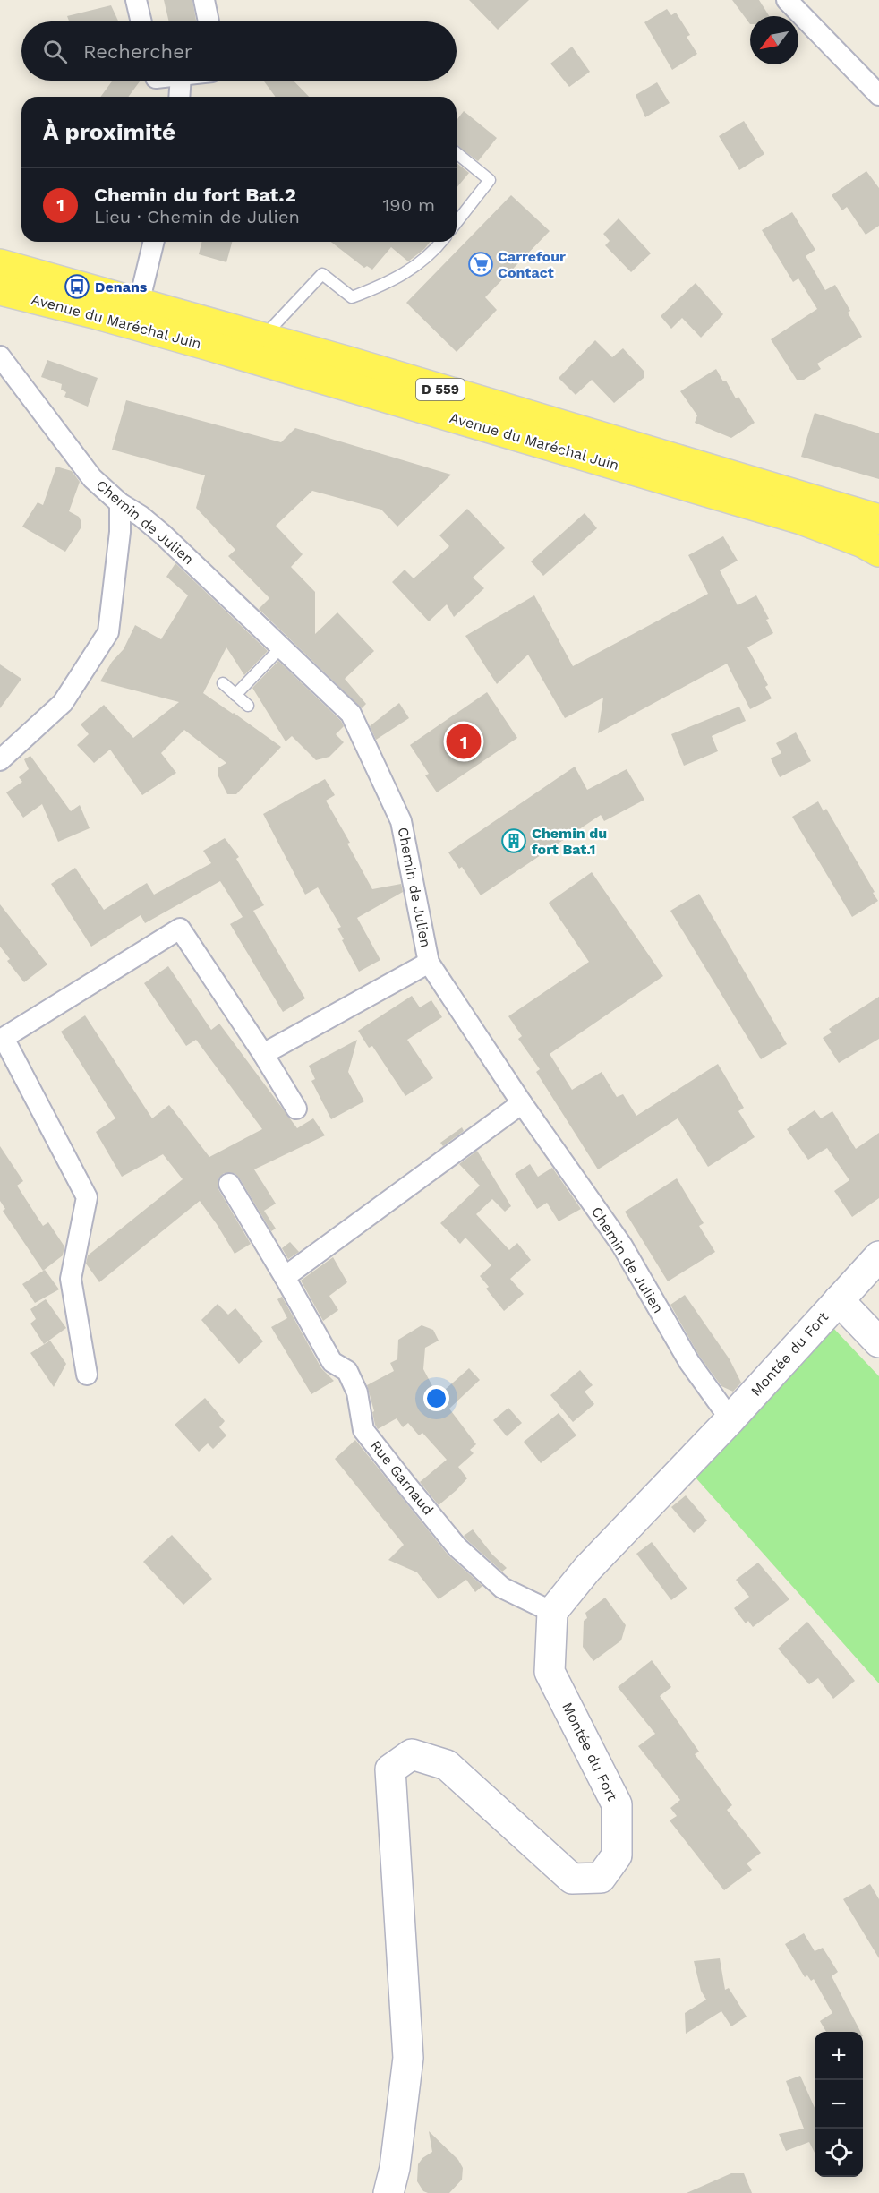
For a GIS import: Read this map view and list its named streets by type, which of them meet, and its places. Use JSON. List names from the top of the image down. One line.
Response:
{"streets":{"main road":["Avenue du Maréchal Juin","D 559"],"street":["Chemin de Julien","Montée du Fort","Rue Garnaud"]},"crossings":[["Chemin de Julien","Montée du Fort"],["Montée du Fort","Rue Garnaud"]],"places":{"supermarket":["Carrefour Contact"],"bus stop":["Denans"],"building":["Chemin du fort Bat.1"]},"north":"bottom left","page":{"search":"Rechercher","heading":"À proximité","list":[{"mark":"1","name":"Chemin du fort Bat.2","note":"Lieu · Chemin de Julien","value":"190 m"}],"pins":"1","map_buttons":["+","−"]}}
